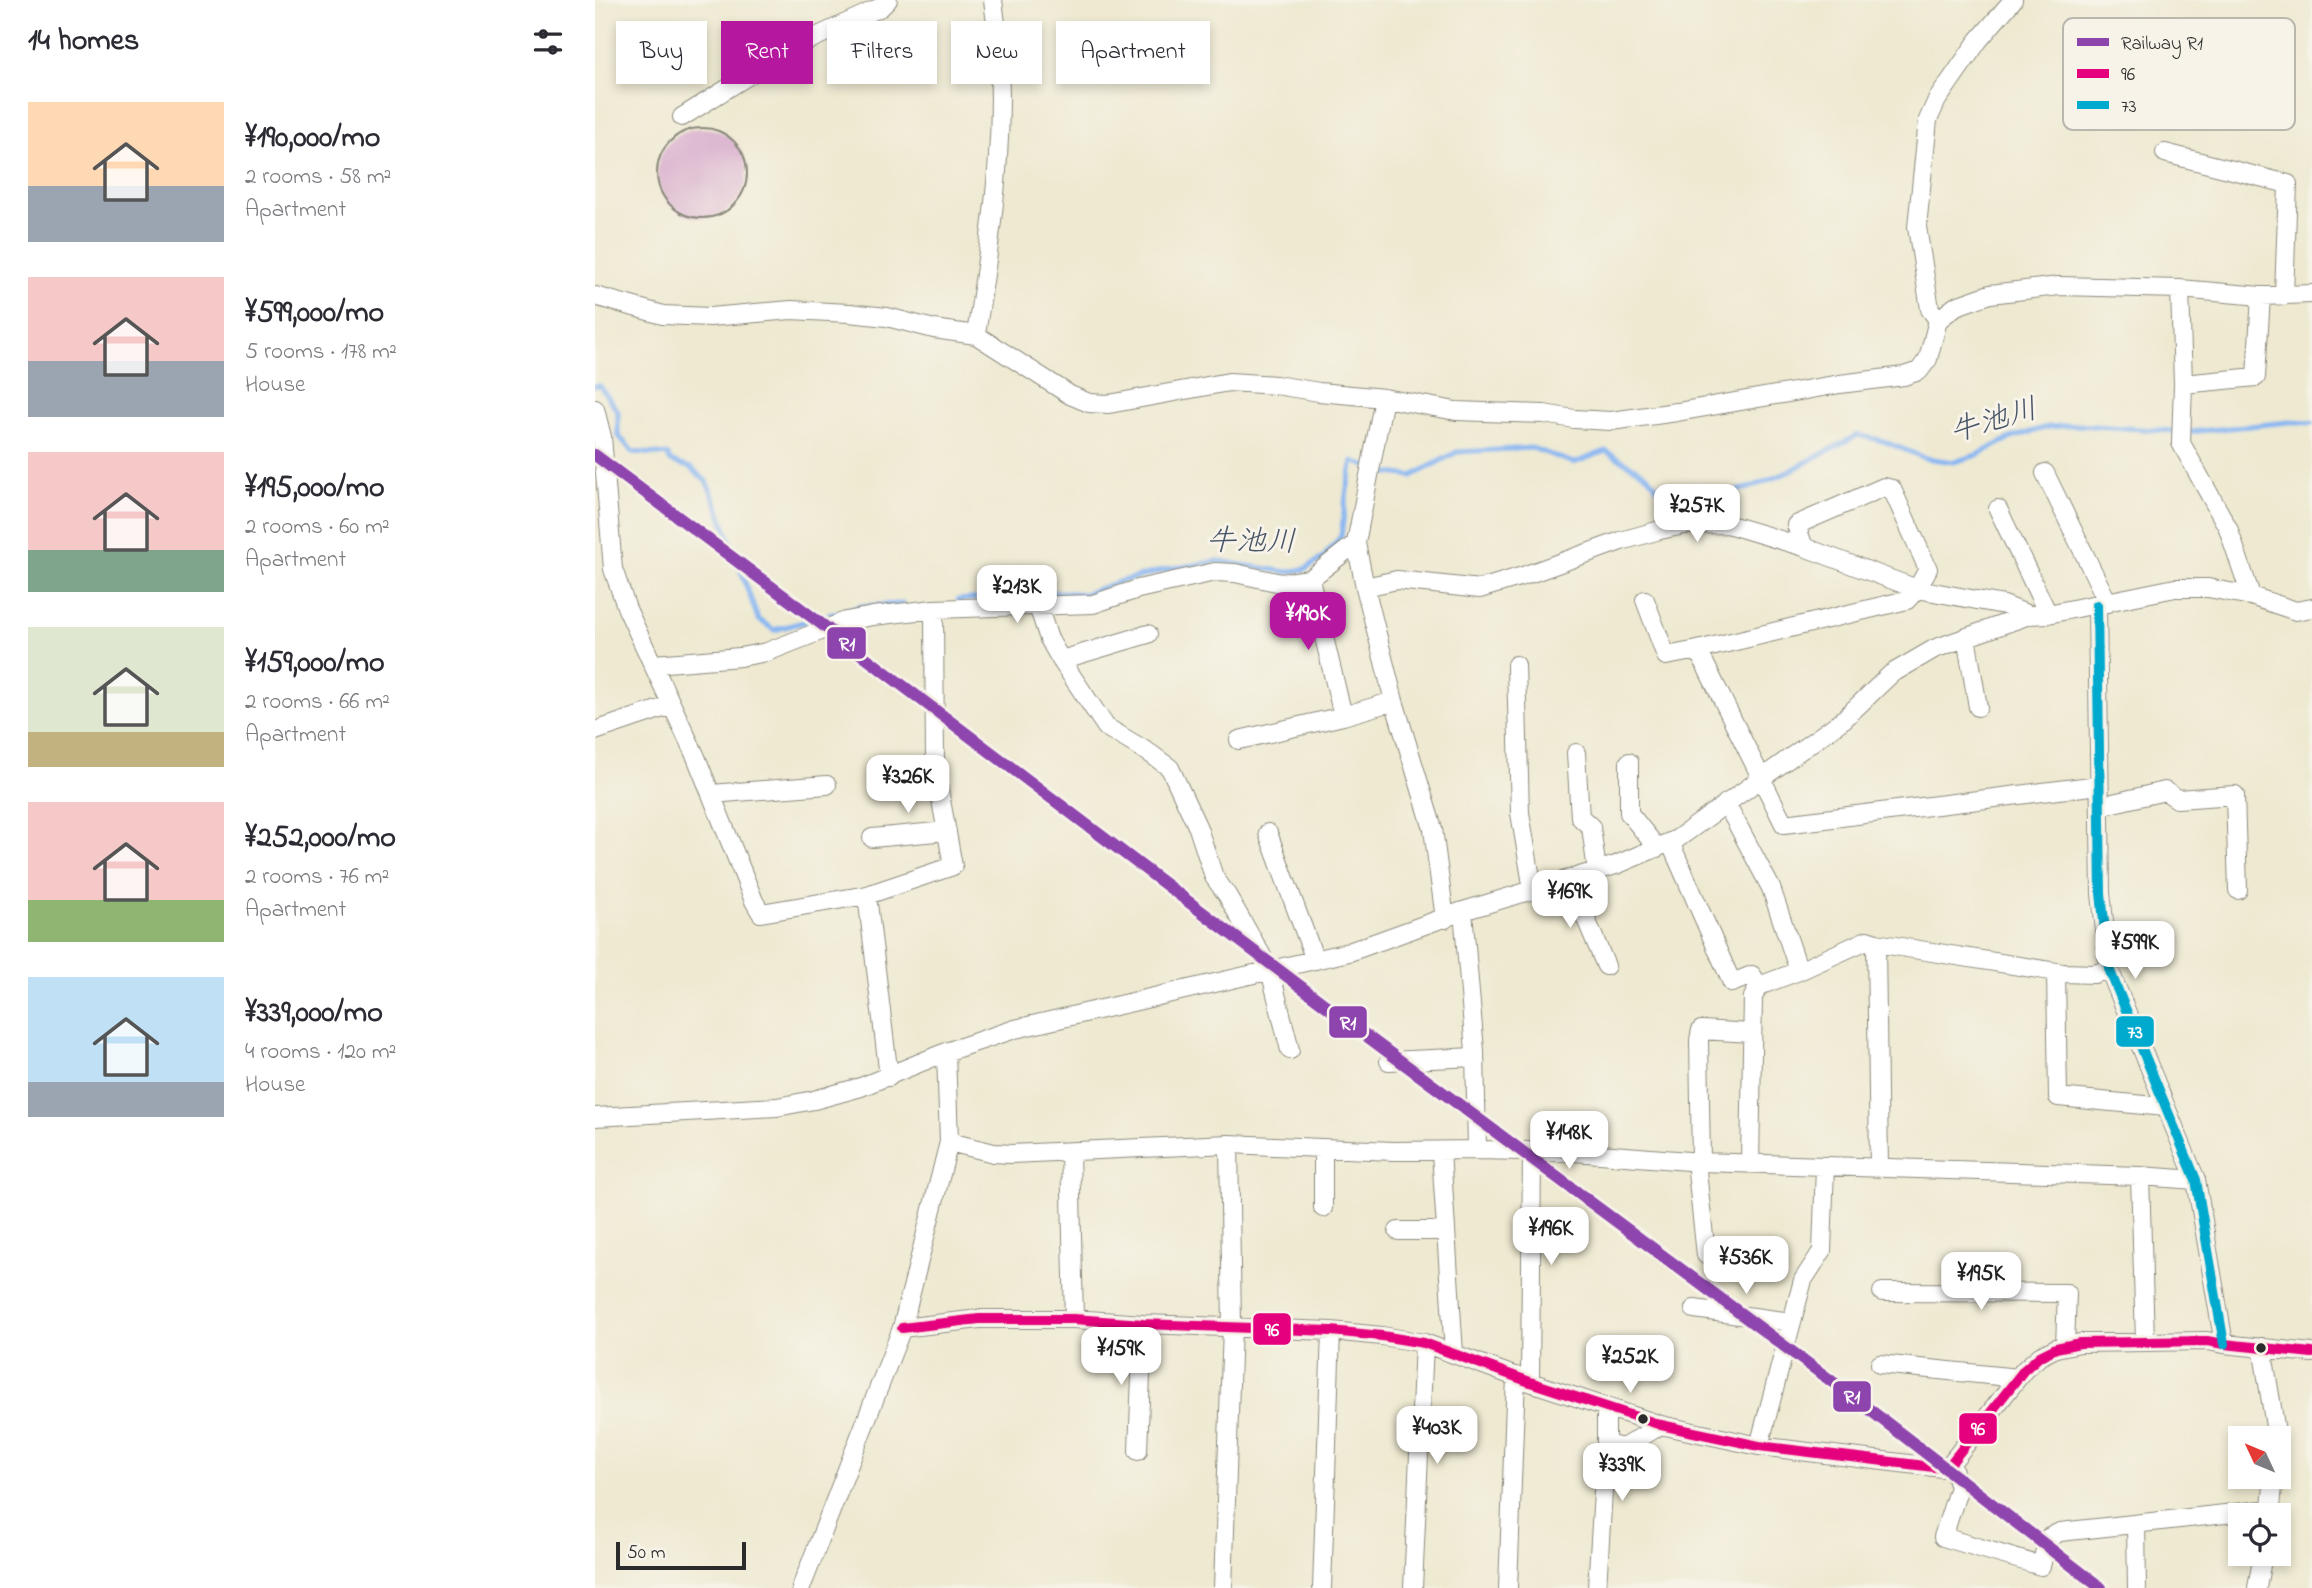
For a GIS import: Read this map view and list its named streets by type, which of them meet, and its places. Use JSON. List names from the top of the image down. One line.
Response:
{"water":["牛池川"],"lines":["rail line R1","transit line 73","transit line 96"],"legend":["Railway R1","96","73"],"scale_bar":"50 m","north":"top left","page":{"heading":"14 homes","chip":["Buy","Rent","Filters","New","Apartment"],"list":[{"name":"¥190,000/mo","note":"2 rooms · 58 m² · Apartment"},{"name":"¥599,000/mo","note":"5 rooms · 178 m² · House"},{"name":"¥195,000/mo","note":"2 rooms · 60 m² · Apartment"},{"name":"¥159,000/mo","note":"2 rooms · 66 m² · Apartment"},{"name":"¥252,000/mo","note":"2 rooms · 76 m² · Apartment"},{"name":"¥339,000/mo","note":"4 rooms · 120 m² · House"}],"price":["¥257K","¥213K","¥190K","¥326K","¥169K","¥599K","¥148K","¥196K","¥536K","¥195K","¥159K","¥252K","¥403K","¥339K"],"scale":"50 m"}}
